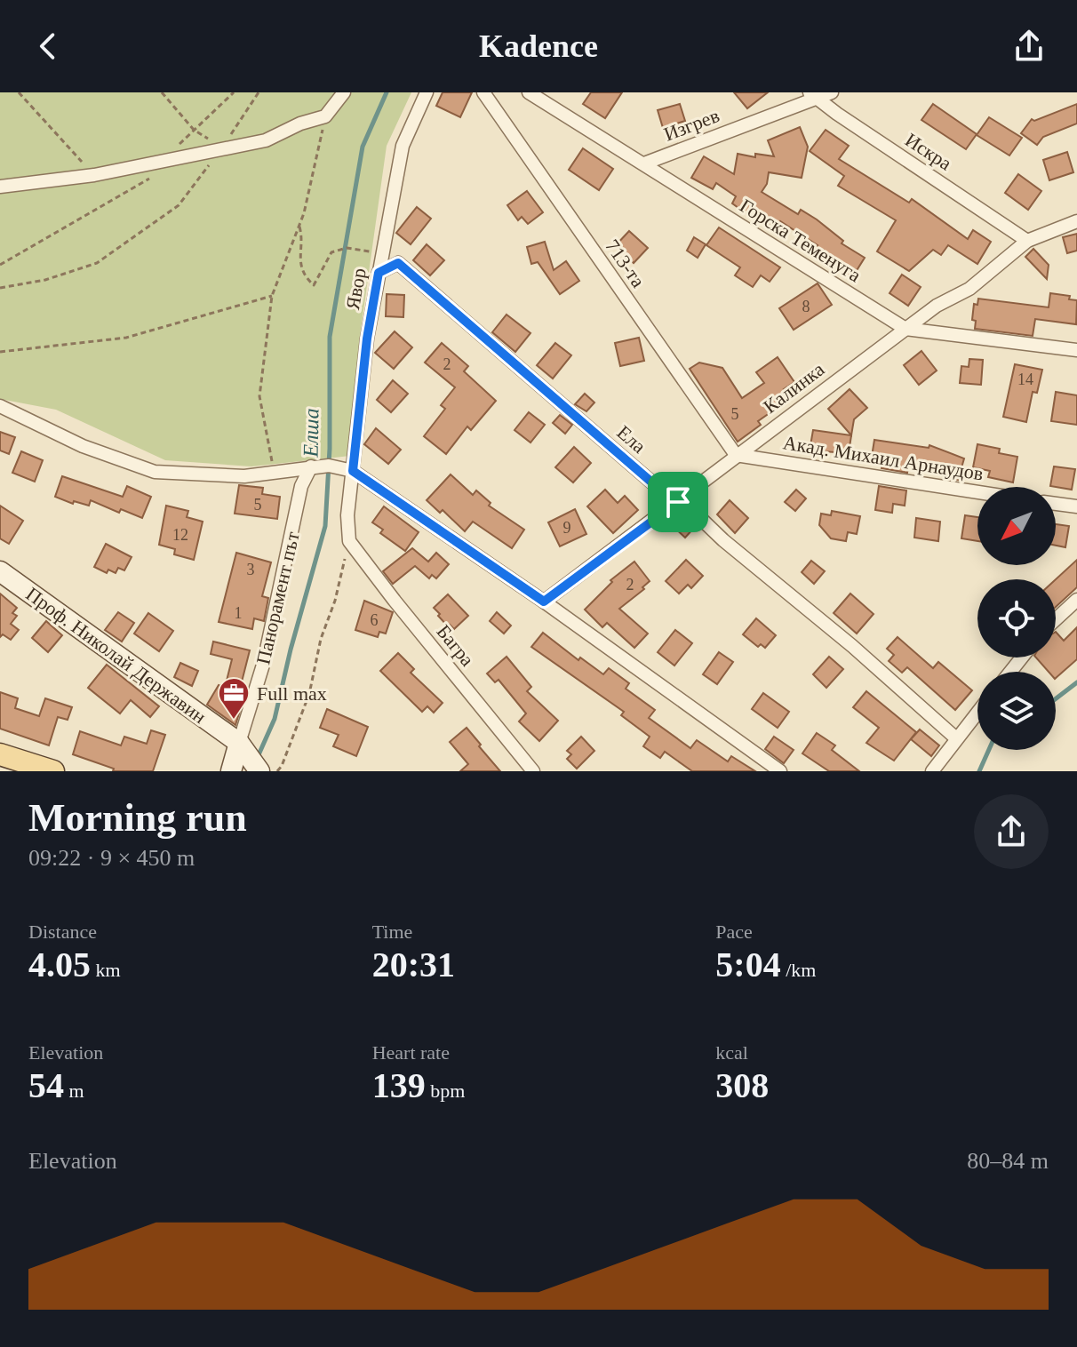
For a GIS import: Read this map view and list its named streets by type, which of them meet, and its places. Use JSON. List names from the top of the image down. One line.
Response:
{"streets":{"main road":["Панорамент път","Проф. Николай Державин"],"street":["Изгрев","Искра","Горска Теменуга","713-та","Явор","Калинка","Ела","Акад. Михаил Арнаудов","Багра"]},"crossings":[["Изгрев","Искра"],["Изгрев","Горска Теменуга"],["Искра","Калинка"],["Горска Теменуга","Калинка"],["713-та","Калинка"],["713-та","Акад. Михаил Арнаудов"],["Явор","Ела"],["Явор","Багра"],["Калинка","Ела"],["Калинка","Акад. Михаил Арнаудов"],["Панорамент път","Проф. Николай Державин"]],"water":["Елша"],"places":{"office":["Full max"]},"house_numbers":["8","2","14","5","5","9","12","3","2","1","6"],"north":"bottom left","page":{"header":"Kadence","heading":["Morning run","09:22 · 9 × 450 m"],"stats":[["Distance","4.05 km"],["Time","20:31"],["Pace","5:04 /km"],["Elevation","54 m"],["Heart rate","139 bpm"],["kcal","308"]],"chart":["Elevation","80–84 m"]}}
